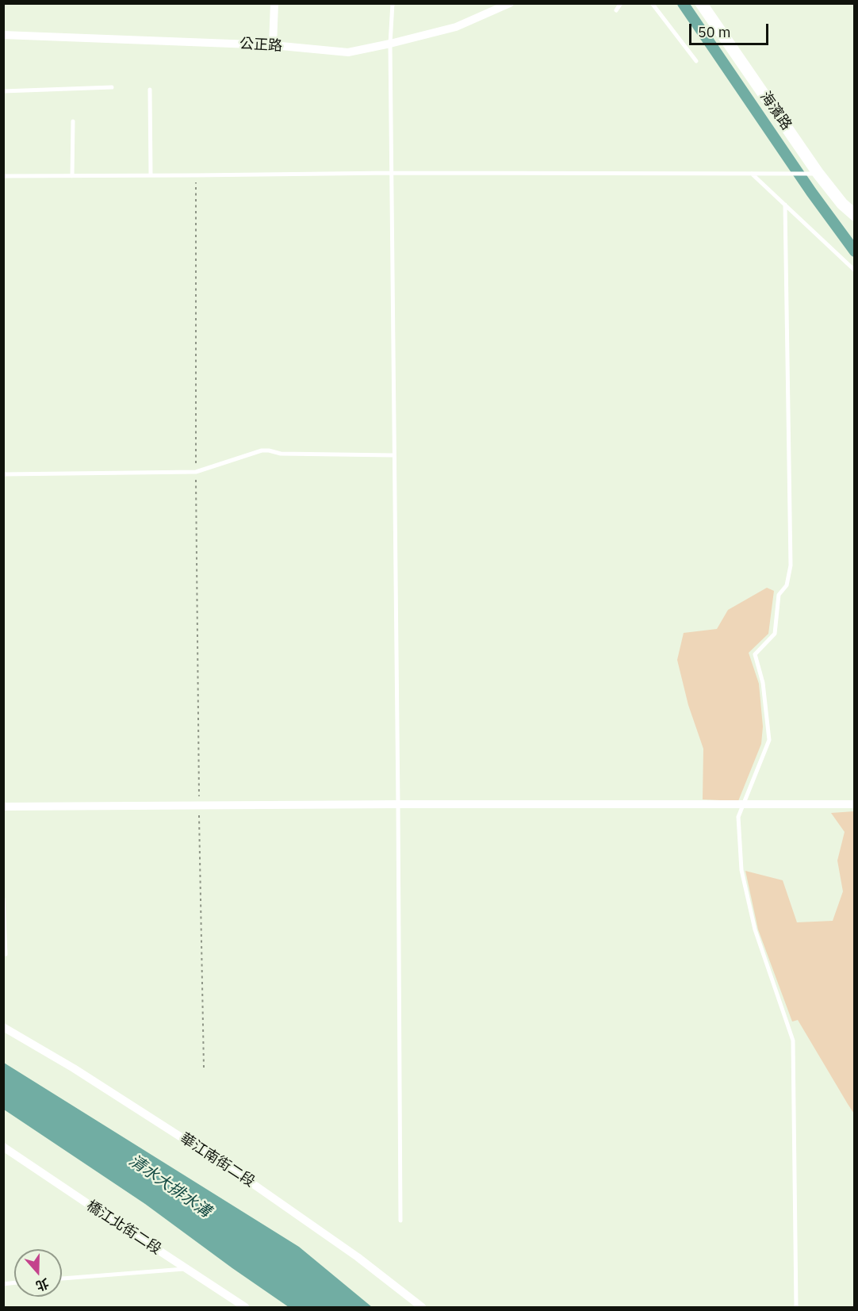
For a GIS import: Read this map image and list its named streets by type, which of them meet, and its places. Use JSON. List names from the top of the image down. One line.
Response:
{"streets":{"street":["公正路","海濱路","華江南街二段","橋江北街二段"]},"water":["清水大排水溝"],"scale_bar":"50 m","north":"bottom"}
